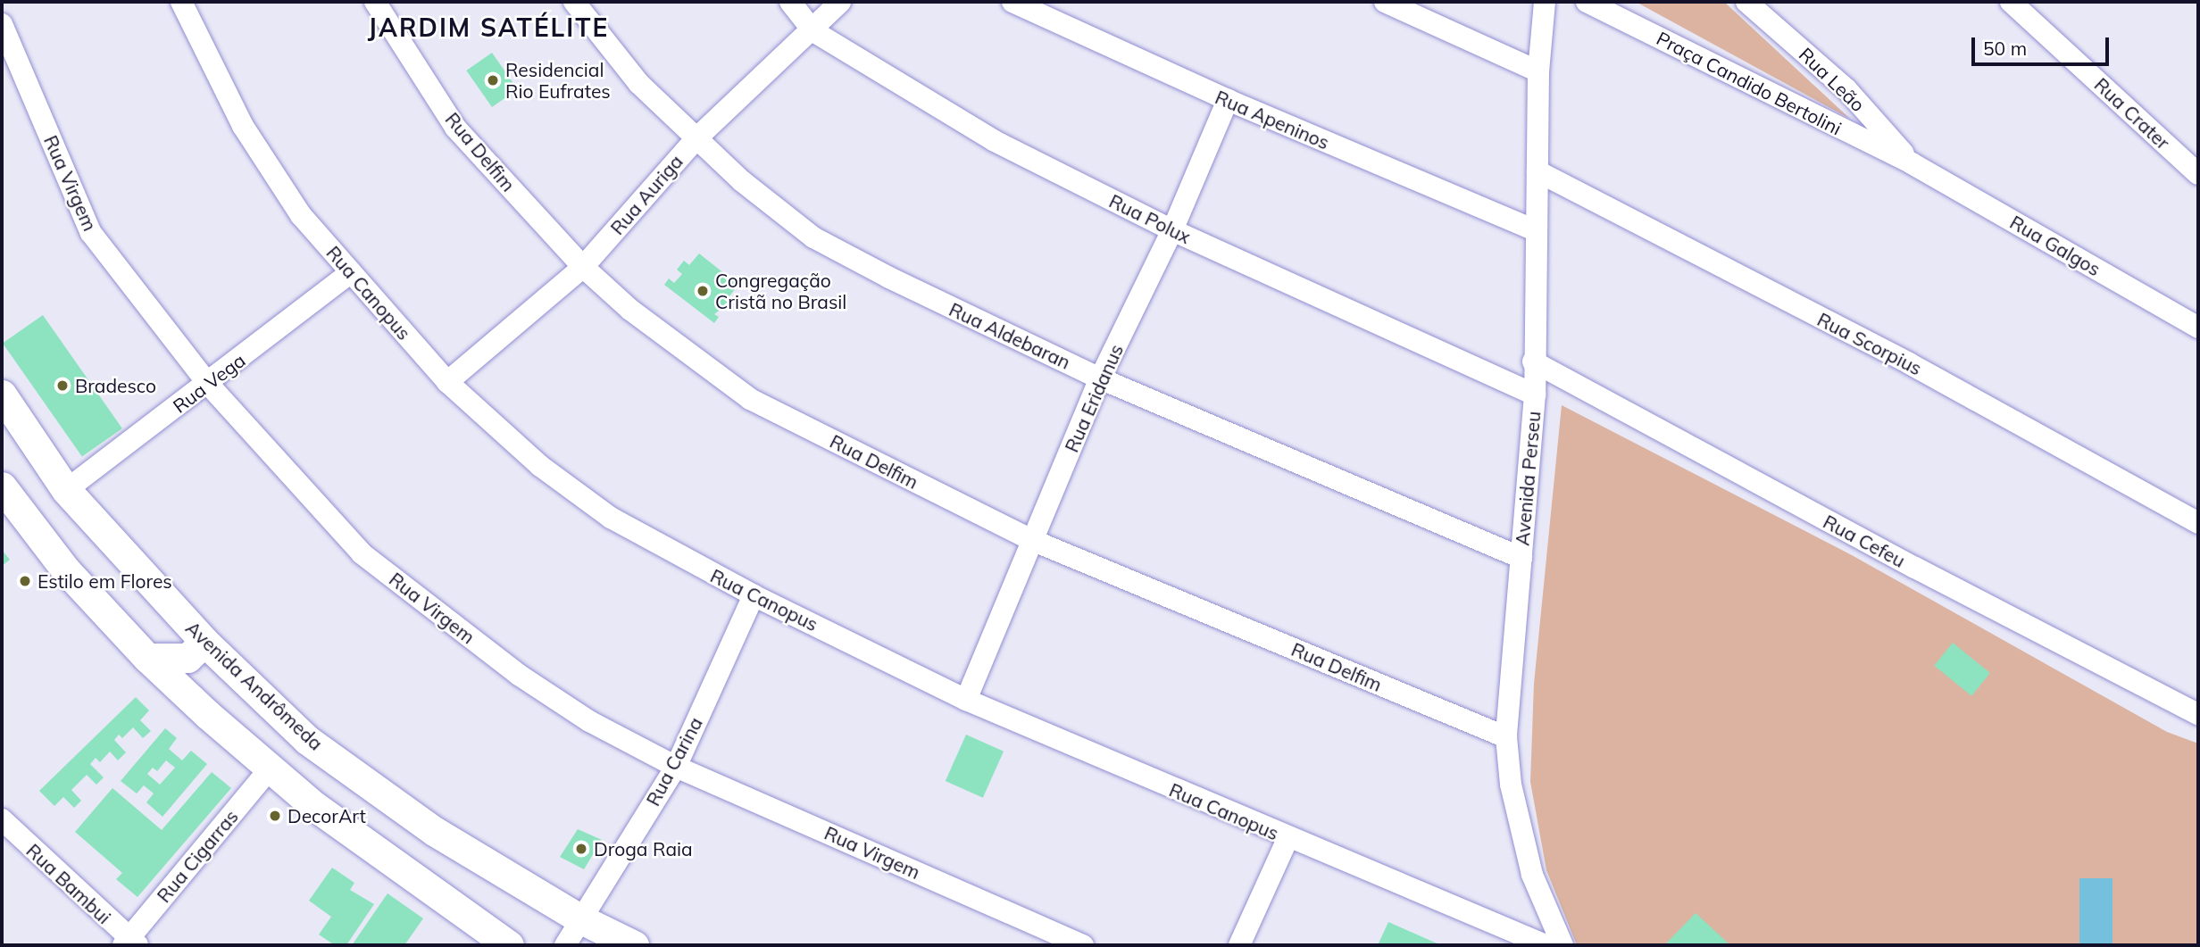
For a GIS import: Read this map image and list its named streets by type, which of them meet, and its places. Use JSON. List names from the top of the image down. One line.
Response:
{"streets":{"main road":["Avenida Andrômeda"],"street":["Rua Leão","Praça Candido Bertolini","Rua Crater","Rua Apeninos","Rua Delfim","Rua Virgem","Rua Auriga","Rua Polux","Rua Galgos","Rua Canopus","Rua Aldebaran","Rua Scorpius","Rua Vega","Rua Eridanus","Avenida Perseu","Rua Cefeu","Rua Carina","Rua Cigarras","Rua Bambui"]},"crossings":[["Rua Leão","Praça Candido Bertolini"],["Rua Leão","Rua Galgos"],["Praça Candido Bertolini","Rua Galgos"],["Rua Apeninos","Rua Eridanus"],["Rua Apeninos","Avenida Perseu"],["Rua Delfim","Rua Auriga"],["Rua Delfim","Rua Eridanus"],["Rua Delfim","Avenida Perseu"],["Rua Virgem","Rua Vega"],["Rua Virgem","Rua Carina"],["Rua Auriga","Rua Polux"],["Rua Auriga","Rua Canopus"],["Rua Auriga","Rua Aldebaran"],["Rua Polux","Rua Eridanus"],["Rua Polux","Avenida Perseu"],["Rua Canopus","Rua Vega"],["Rua Canopus","Rua Eridanus"],["Rua Canopus","Rua Carina"],["Rua Aldebaran","Rua Eridanus"],["Rua Aldebaran","Avenida Perseu"],["Rua Scorpius","Avenida Perseu"],["Rua Vega","Avenida Andrômeda"],["Avenida Perseu","Rua Cefeu"],["Avenida Andrômeda","Rua Carina"],["Rua Cigarras","Rua Bambui"]],"districts":["JARDIM SATÉLITE"],"places":["Residencial Rio Eufrates","Congregação Cristã no Brasil","Bradesco","Estilo em Flores","DecorArt","Droga Raia"],"scale_bar":"50 m"}
